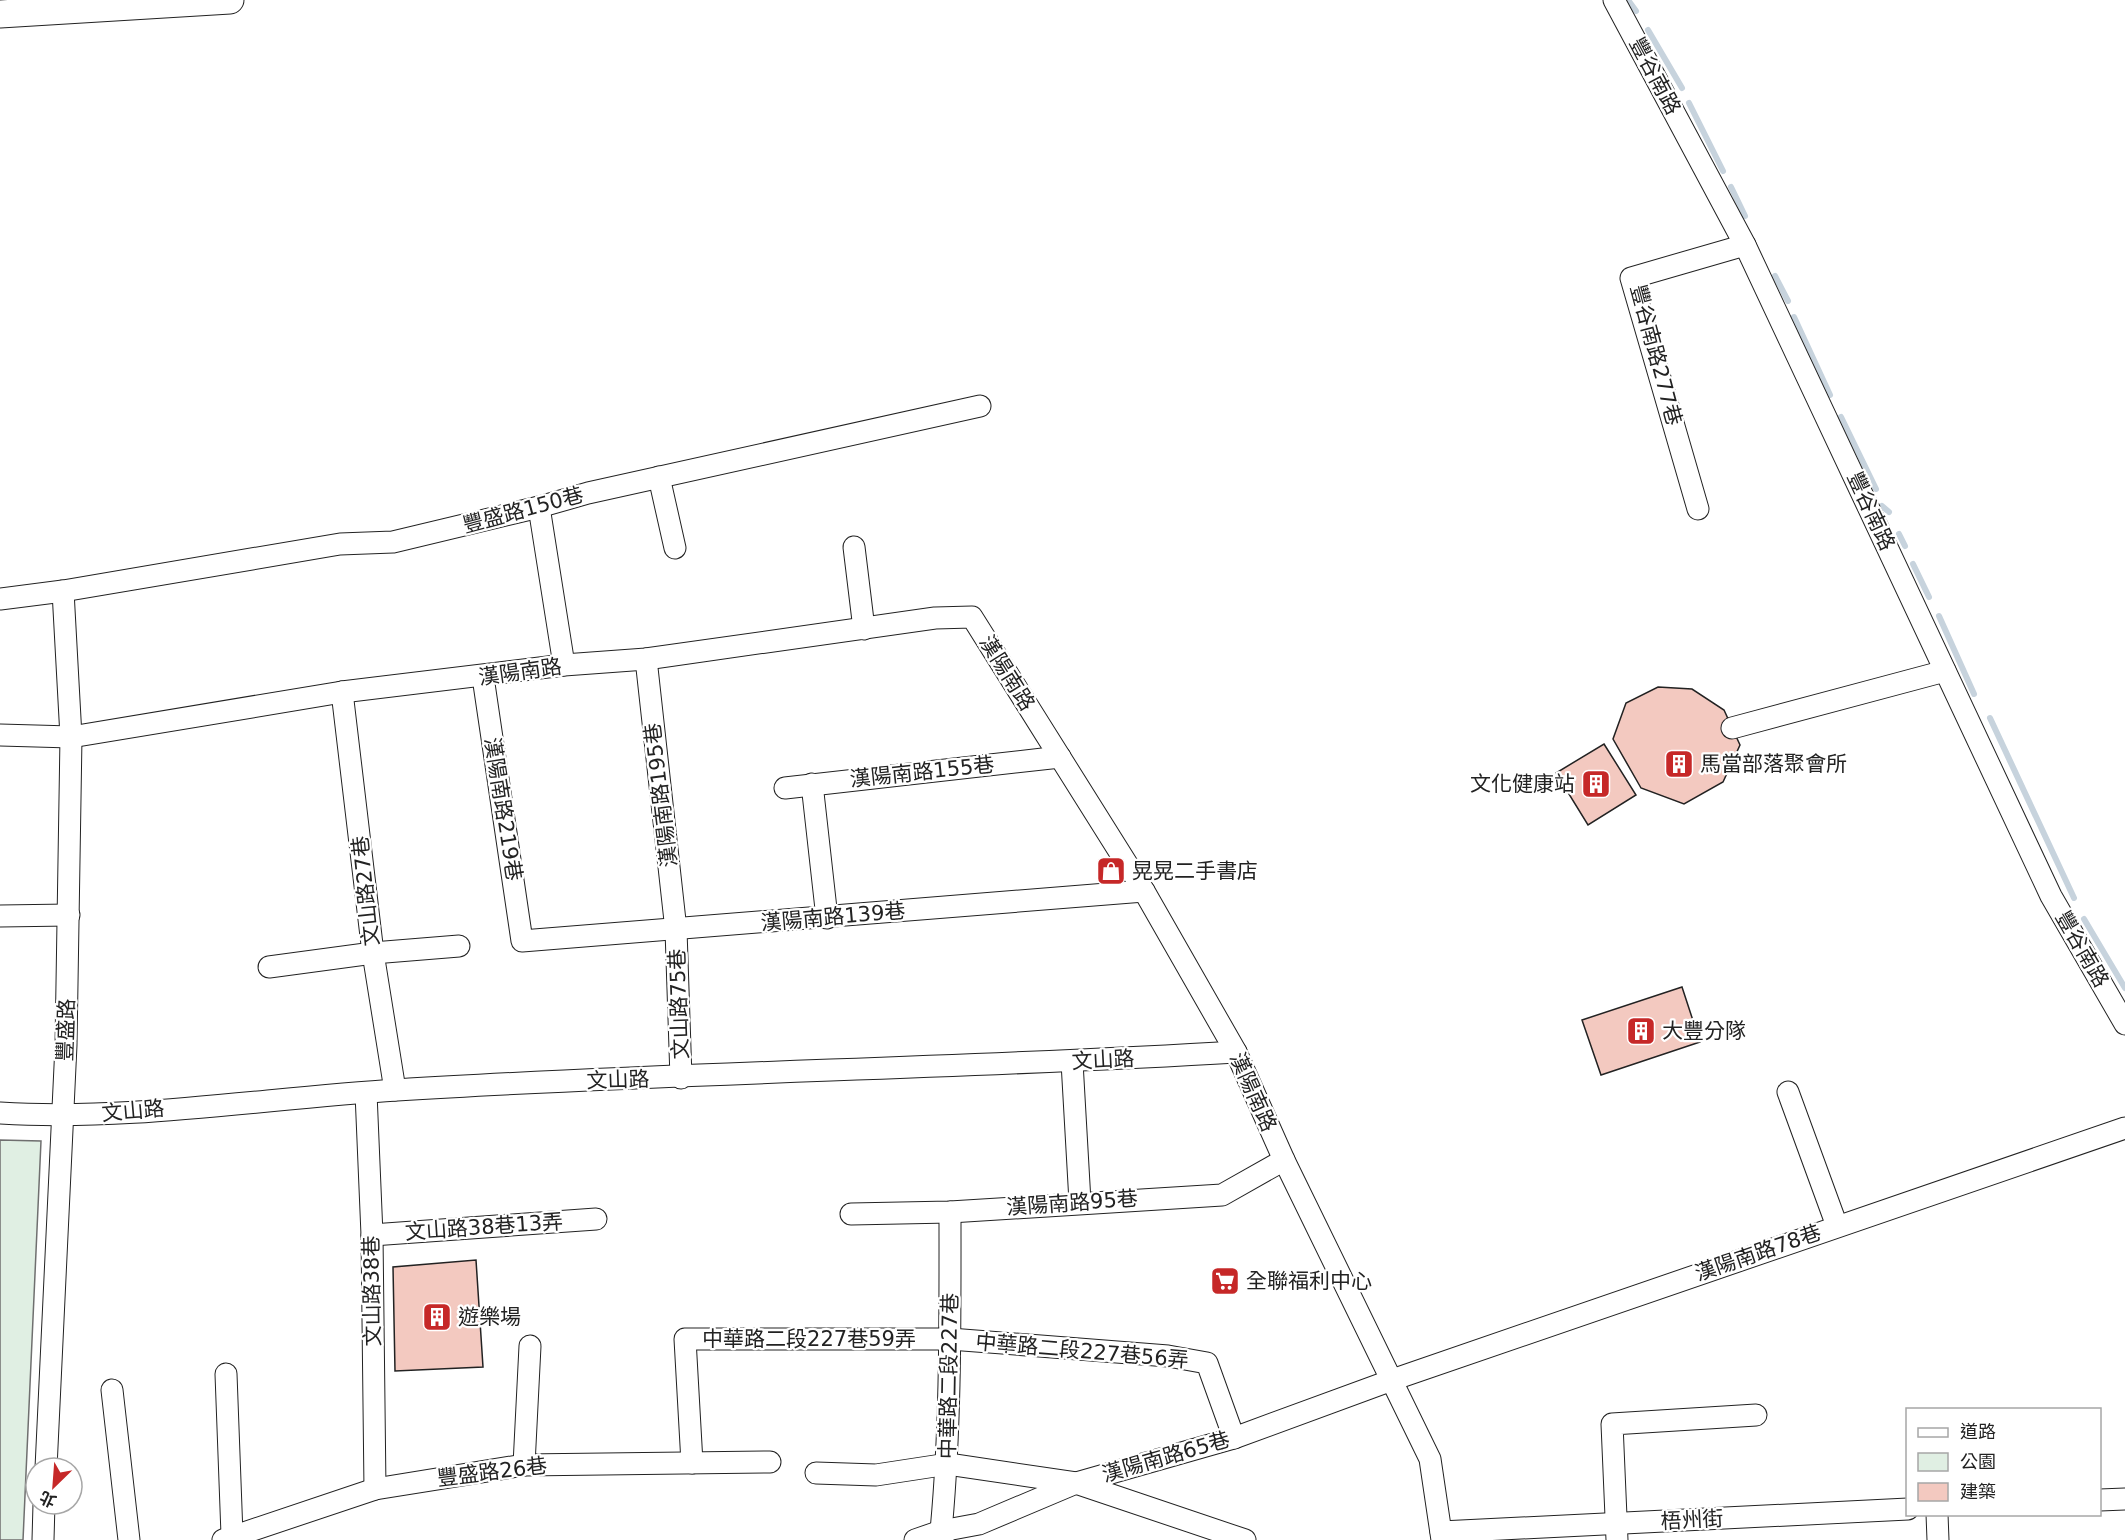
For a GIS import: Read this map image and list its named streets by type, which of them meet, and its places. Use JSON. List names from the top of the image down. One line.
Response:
{"streets":{"street":["豐谷南路","豐谷南路277巷","豐盛路150巷","漢陽南路","漢陽南路155巷","漢陽南路195巷","漢陽南路219巷","文山路27巷","漢陽南路139巷","文山路75巷","豐盛路","文山路","漢陽南路95巷","文山路38巷13弄","漢陽南路78巷","文山路38巷","中華路二段227巷59弄","中華路二段227巷56弄","中華路二段227巷","漢陽南路65巷","豐盛路26巷","梧州街"]},"crossings":[["豐谷南路","豐谷南路277巷"],["豐盛路150巷","豐盛路"],["漢陽南路","漢陽南路155巷"],["漢陽南路","漢陽南路195巷"],["漢陽南路","漢陽南路219巷"],["漢陽南路","文山路27巷"],["漢陽南路","漢陽南路139巷"],["漢陽南路","豐盛路"],["漢陽南路","文山路"],["漢陽南路","漢陽南路95巷"],["漢陽南路","漢陽南路78巷"],["漢陽南路","漢陽南路65巷"],["漢陽南路","梧州街"],["漢陽南路195巷","漢陽南路139巷"],["漢陽南路195巷","文山路75巷"],["漢陽南路219巷","漢陽南路139巷"],["文山路27巷","文山路"],["漢陽南路139巷","文山路75巷"],["文山路75巷","文山路"],["豐盛路","文山路"],["文山路","文山路38巷"],["漢陽南路95巷","中華路二段227巷"],["文山路38巷13弄","文山路38巷"],["漢陽南路78巷","漢陽南路65巷"],["文山路38巷","豐盛路26巷"],["中華路二段227巷59弄","中華路二段227巷56弄"],["中華路二段227巷59弄","中華路二段227巷"],["中華路二段227巷59弄","豐盛路26巷"],["中華路二段227巷56弄","中華路二段227巷"],["中華路二段227巷56弄","漢陽南路65巷"],["中華路二段227巷","漢陽南路65巷"]],"places":{"building":["馬當部落聚會所","文化健康站","大豐分隊","遊樂場"],"shop":["晃晃二手書店"],"supermarket":["全聯福利中心"]},"legend":["道路","公園","建築"],"north":"bottom left"}
